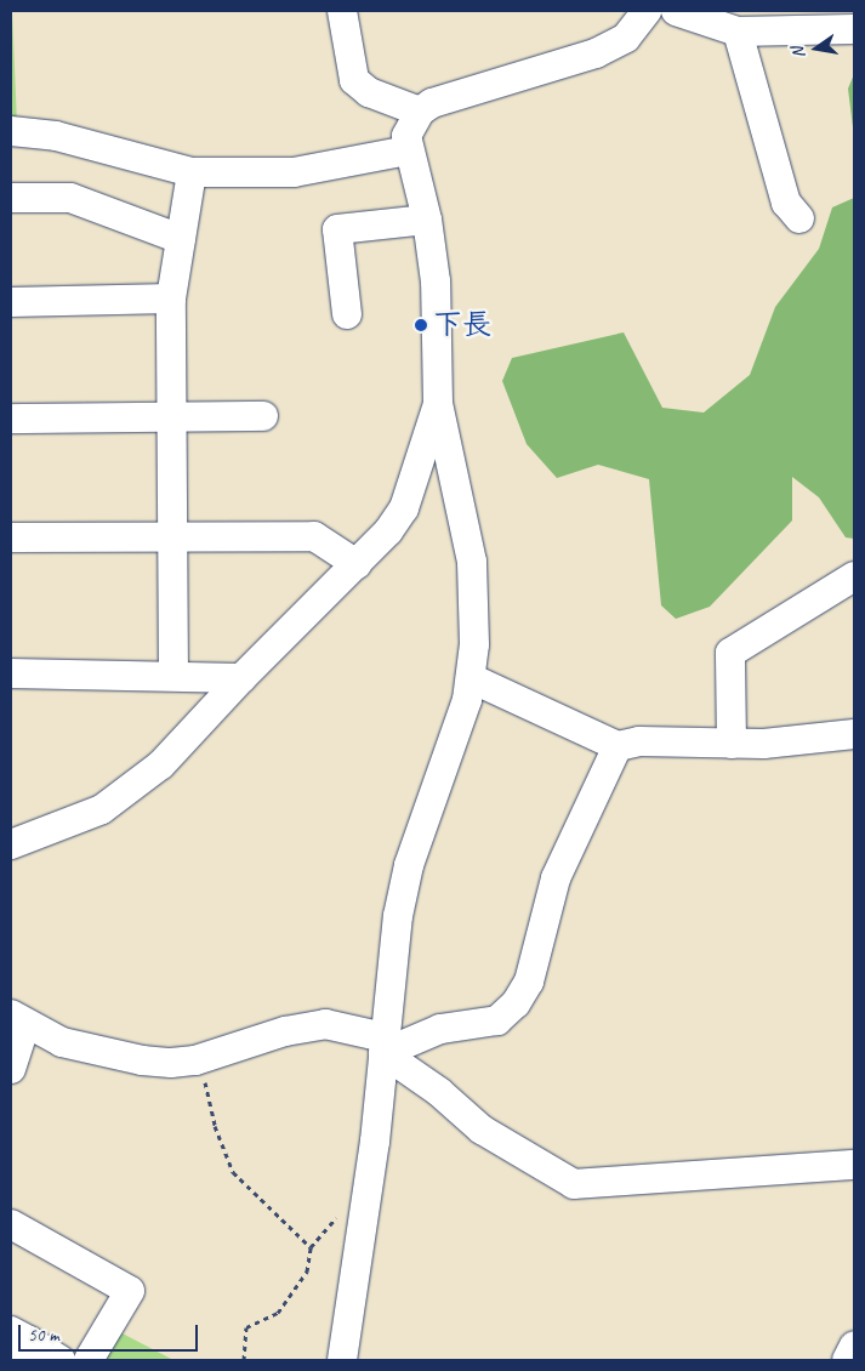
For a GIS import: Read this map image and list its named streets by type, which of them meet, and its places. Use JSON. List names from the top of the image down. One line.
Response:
{"places":["下長"],"scale_bar":"50 m","north":"left"}
